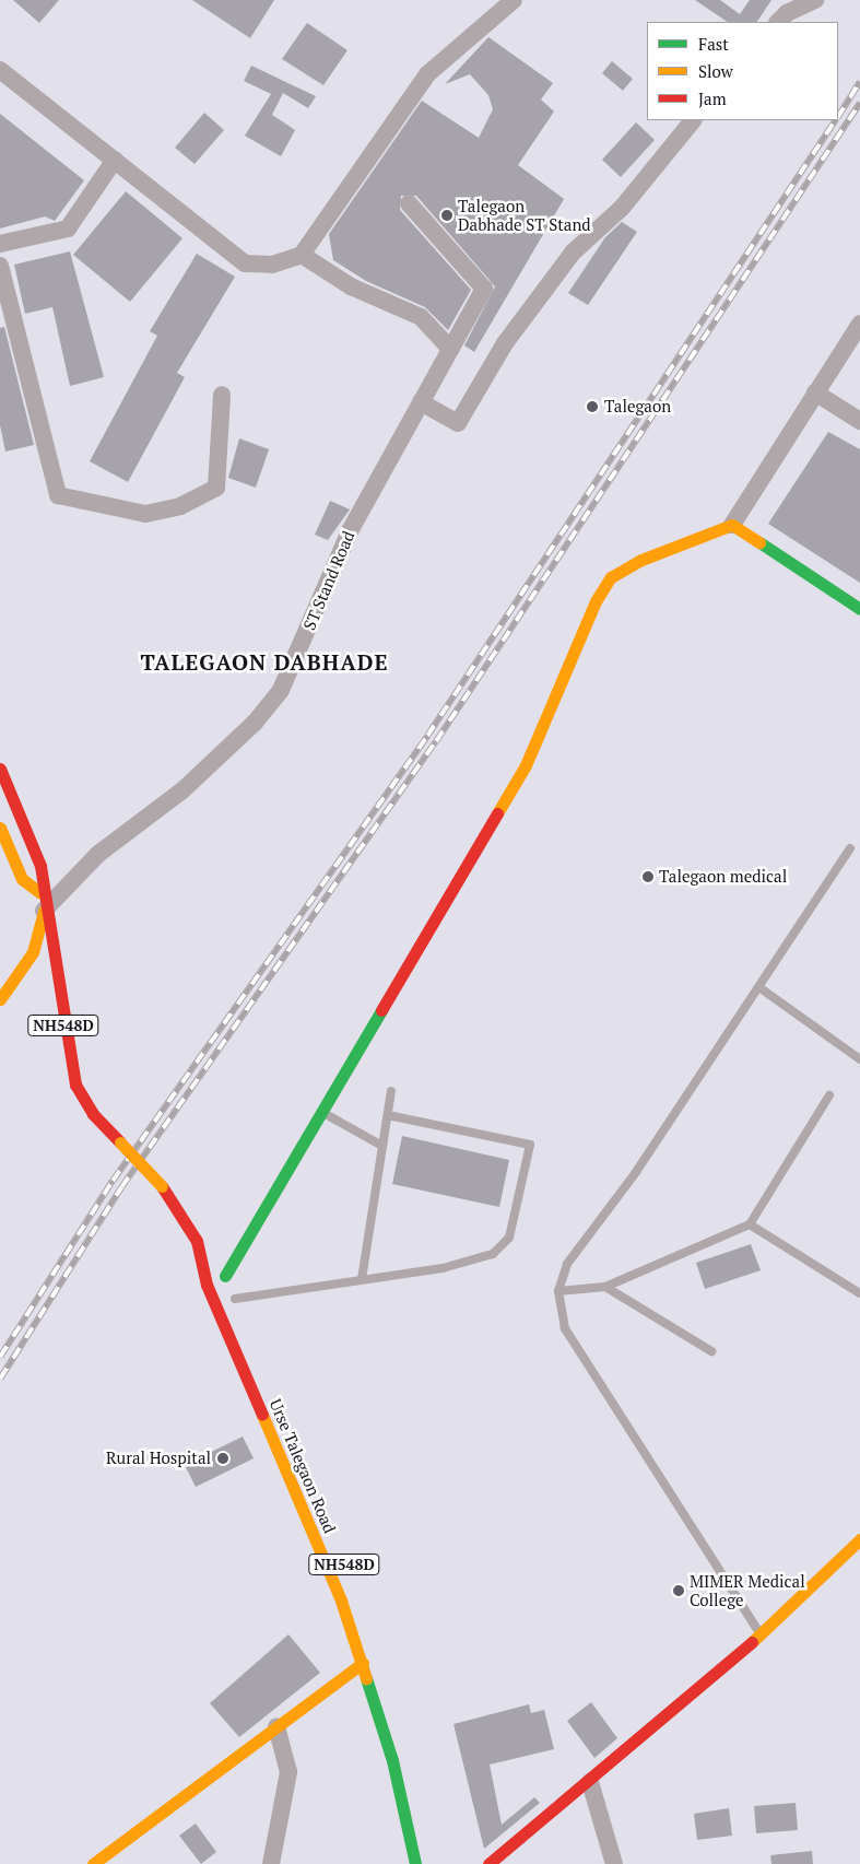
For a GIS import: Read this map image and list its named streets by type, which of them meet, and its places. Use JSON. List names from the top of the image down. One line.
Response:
{"streets":{"main road":["NH548D","Urse Talegaon Road"],"street":["ST Stand Road"]},"crossings":[["ST Stand Road","NH548D"],["ST Stand Road","Urse Talegaon Road"],["NH548D","Urse Talegaon Road"]],"districts":["TALEGAON DABHADE"],"places":["Talegaon Dabhade ST Stand","Talegaon","Talegaon medical","Rural Hospital","MIMER Medical College"],"legend":["Fast","Slow","Jam"]}
